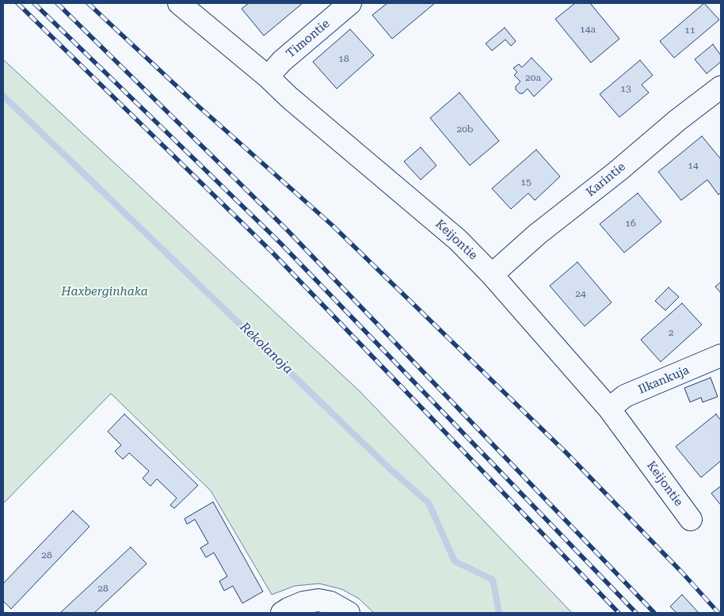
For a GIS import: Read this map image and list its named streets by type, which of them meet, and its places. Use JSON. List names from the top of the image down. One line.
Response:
{"streets":{"street":["Timontie","Karintie","Keijontie","Ilkankuja"]},"crossings":[["Timontie","Keijontie"],["Karintie","Keijontie"],["Keijontie","Ilkankuja"]],"water":["Rekolanoja"],"parks":["Haxberginhaka"],"house_numbers":["14a","11","18","20a","13","20b","14","15","16","24","2","28","28"]}
